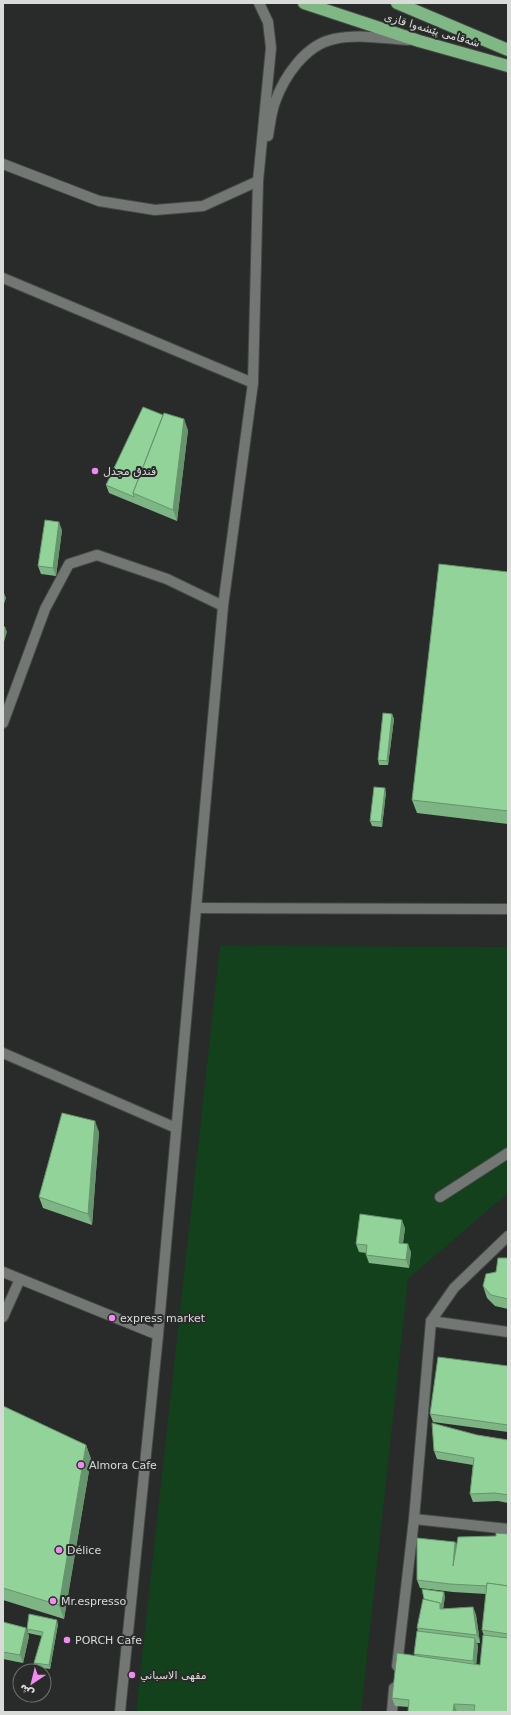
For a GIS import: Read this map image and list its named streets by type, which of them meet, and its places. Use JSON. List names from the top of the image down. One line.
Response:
{"streets":{"highway":["شەقامی پێشەوا قازی"]},"places":["فندق مجدل","express market","Almora Cafe","Délice","Mr.espresso","PORCH Cafe","مقهى الاسباني"],"north":"bottom left"}
